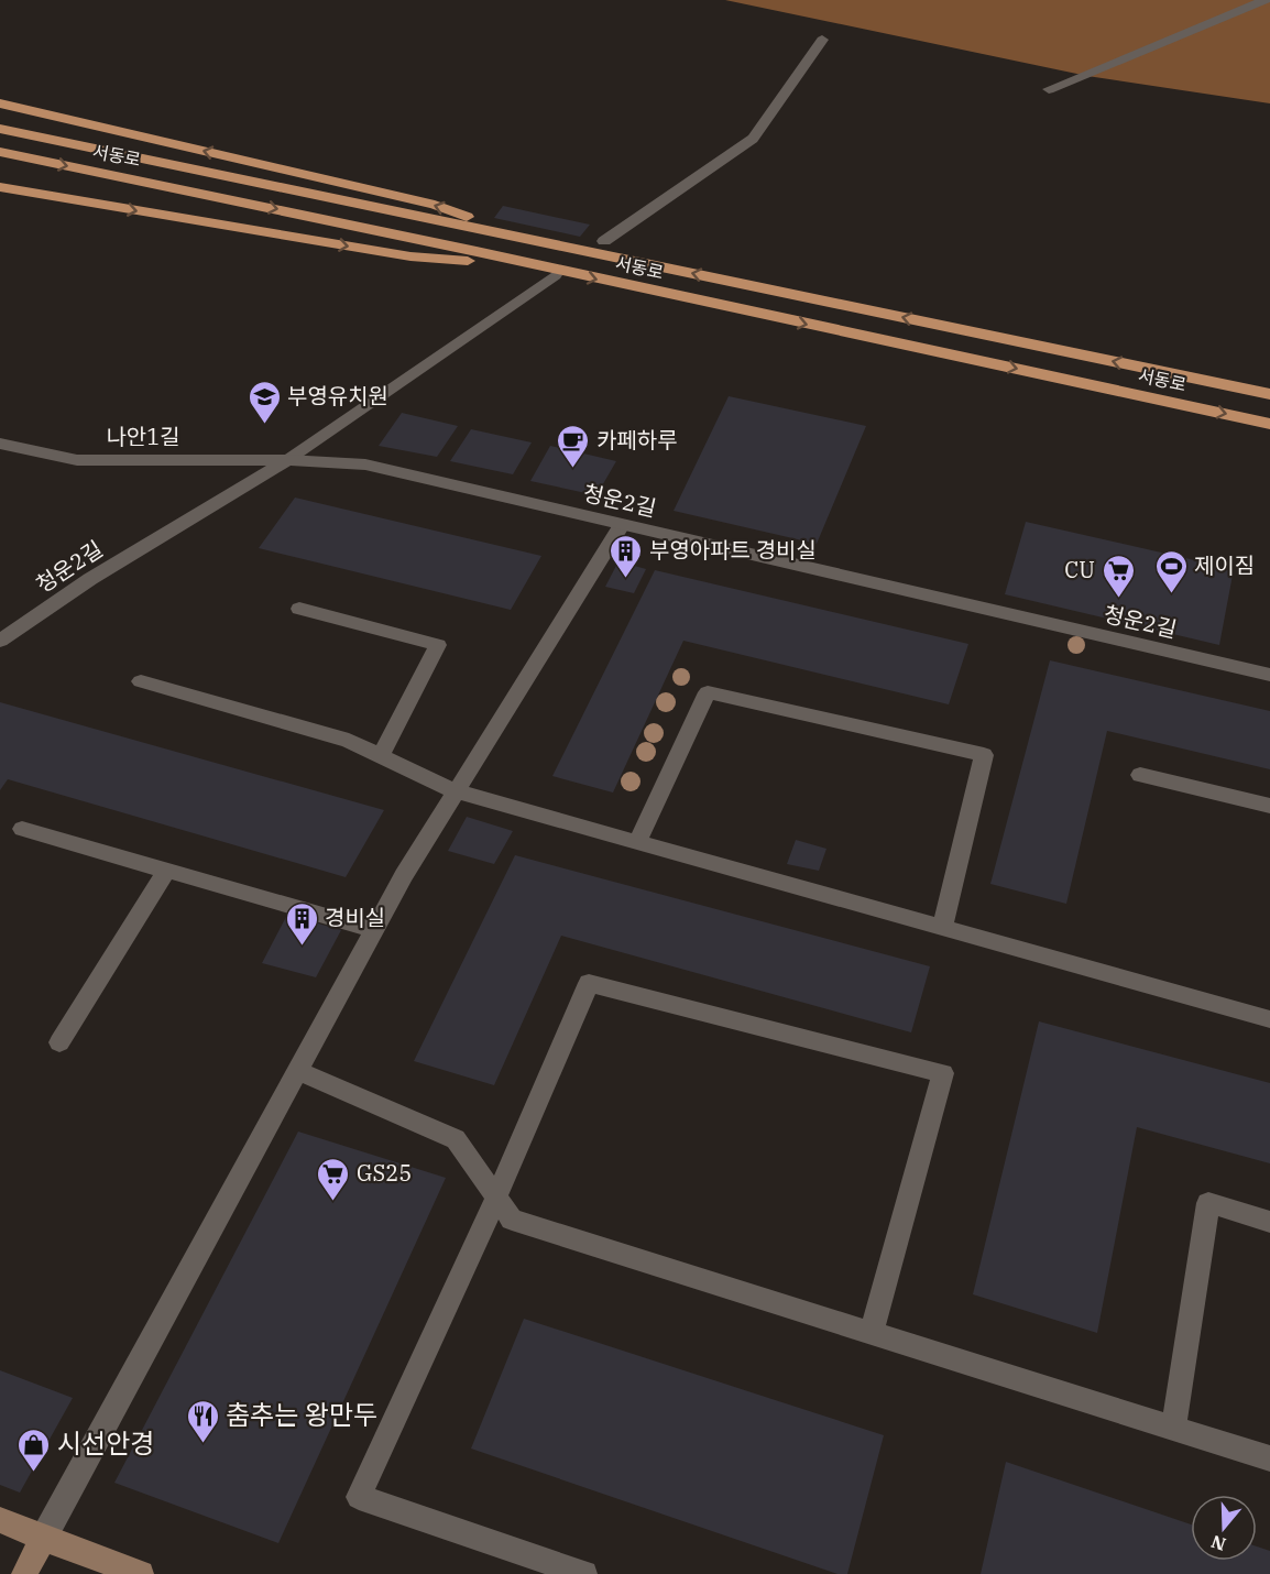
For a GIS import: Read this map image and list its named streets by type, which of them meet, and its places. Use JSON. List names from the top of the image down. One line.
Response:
{"streets":{"main road":["서동로"],"street":["나안1길","청운2길"]},"crossings":[["나안1길","청운2길"]],"places":{"school or university":["부영유치원"],"cafe":["카페하루"],"building":["부영아파트 경비실","경비실"],"sports":["제이짐"],"supermarket":["CU","GS25"],"restaurant":["춤추는 왕만두"],"shop":["시선안경"]},"north":"bottom"}
